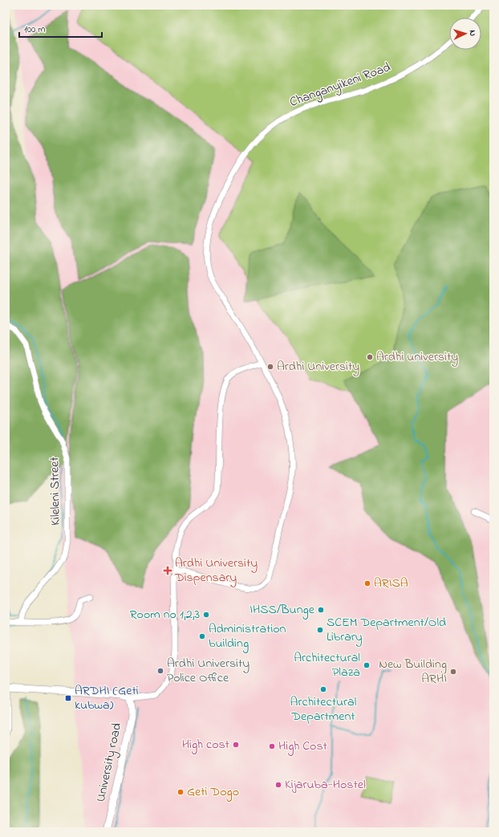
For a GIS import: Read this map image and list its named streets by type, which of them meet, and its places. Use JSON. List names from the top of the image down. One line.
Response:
{"streets":{"street":["Changanyikeni Road","Kileleni Street","University road"]},"places":{"other":["Ardhi university","Ardhi University","ARISA","IHSS/Bunge","Room no 1,2,3","SCEM Department/Old Library","Administration building","Architectural Plaza","Ardhi University Police Office","New Building ARHI","Architectural Department","High cost","High Cost","Kijaruba-Hostel","Geti Dogo"],"health":["Ardhi University Dispensary"],"transit":["ARDHI (Geti kubwa)"]},"scale_bar":"100 m","north":"right"}
